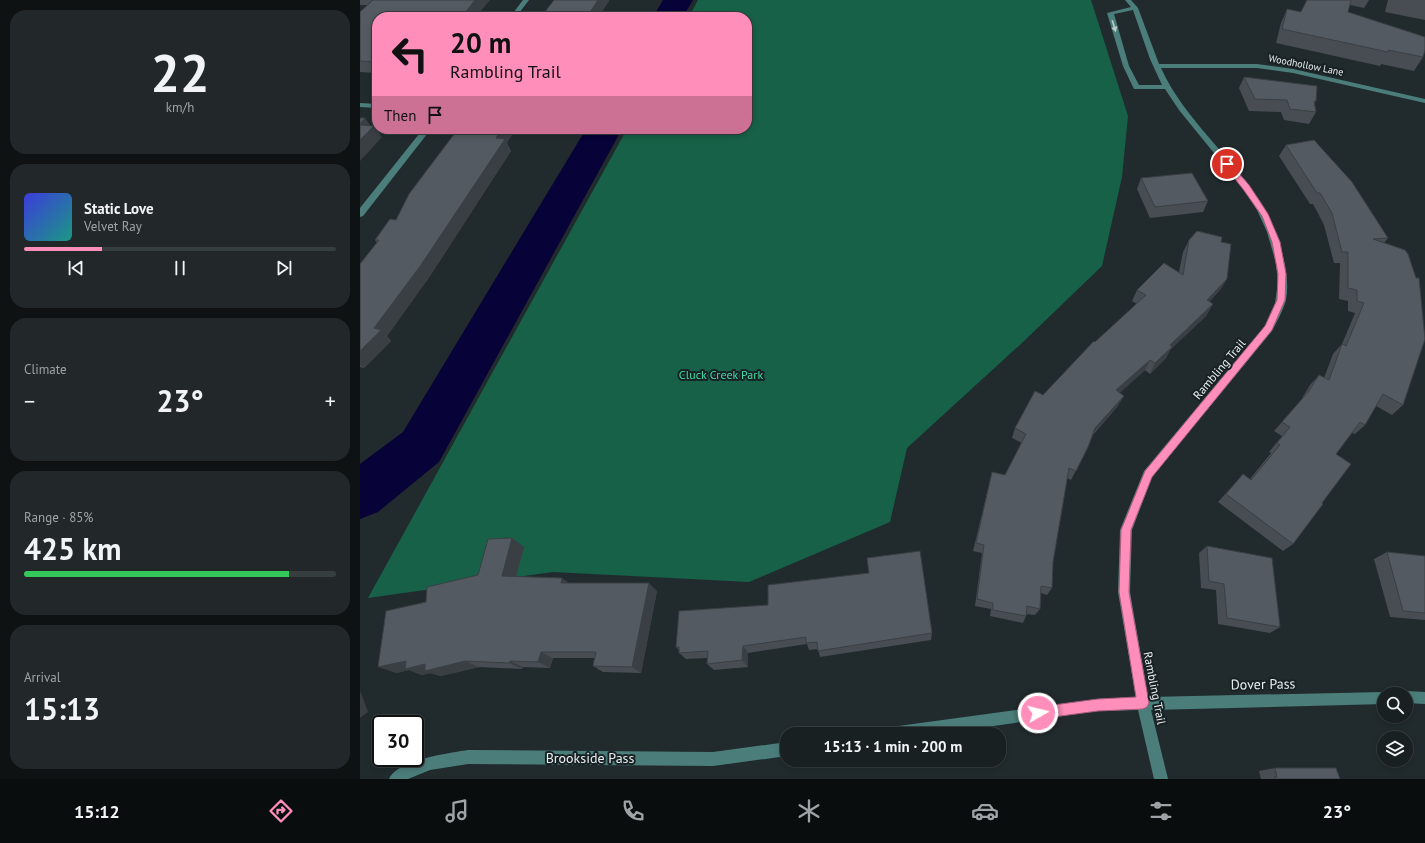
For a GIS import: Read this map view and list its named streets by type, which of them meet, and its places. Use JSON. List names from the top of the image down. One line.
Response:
{"streets":{"street":["Woodhollow Lane","Rambling Trail","Dover Pass","Brookside Pass"]},"crossings":[["Woodhollow Lane","Rambling Trail"],["Rambling Trail","Dover Pass"]],"parks":["Cluck Creek Park"],"page":{"tile":[["22","km/h"],"Climate",["Range · 85%","425 km"],["Arrival","15:13"]],"turn":["20 m","Rambling Trail"],"then":"Then","song":["Static Love","Velvet Ray"],"heat":["−","23°","+"],"limit":"30","trip":"15:13 · 1 min · 200 m","tabs":["15:12","23°"]}}
